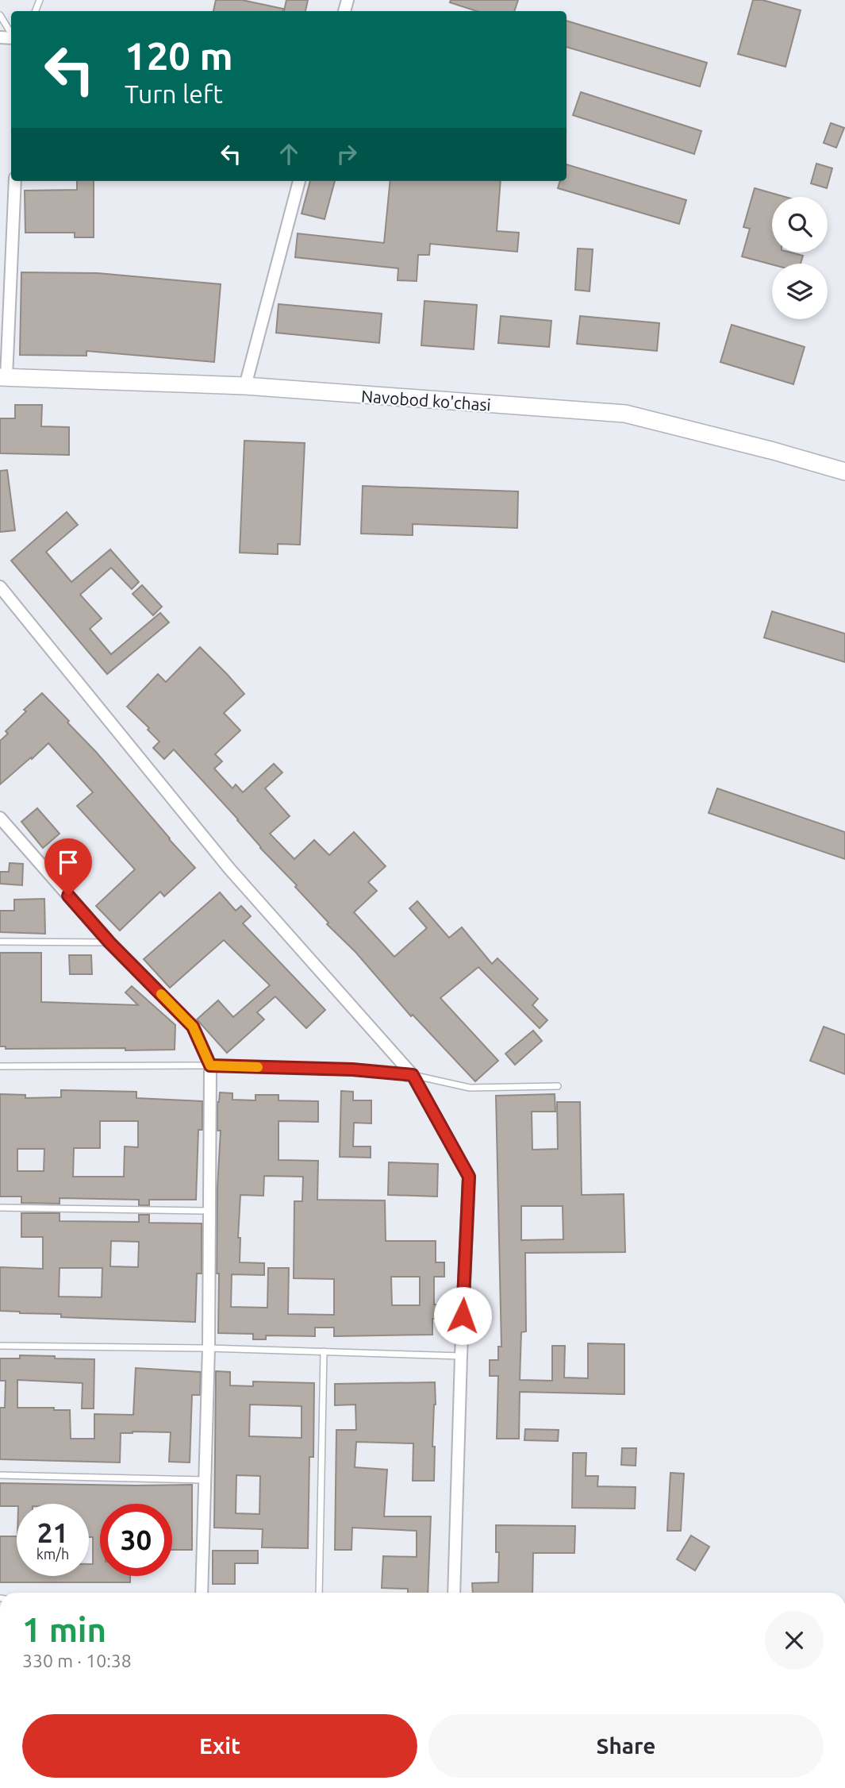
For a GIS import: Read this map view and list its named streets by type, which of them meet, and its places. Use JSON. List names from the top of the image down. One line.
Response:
{"streets":{"street":["Navobod ko'chasi"]},"page":{"turn":["120 m","Turn left"],"speed":"21 km/h","limit":"30","heading":["1 min","330 m · 10:38"],"buttons":["Exit","Share"]}}
